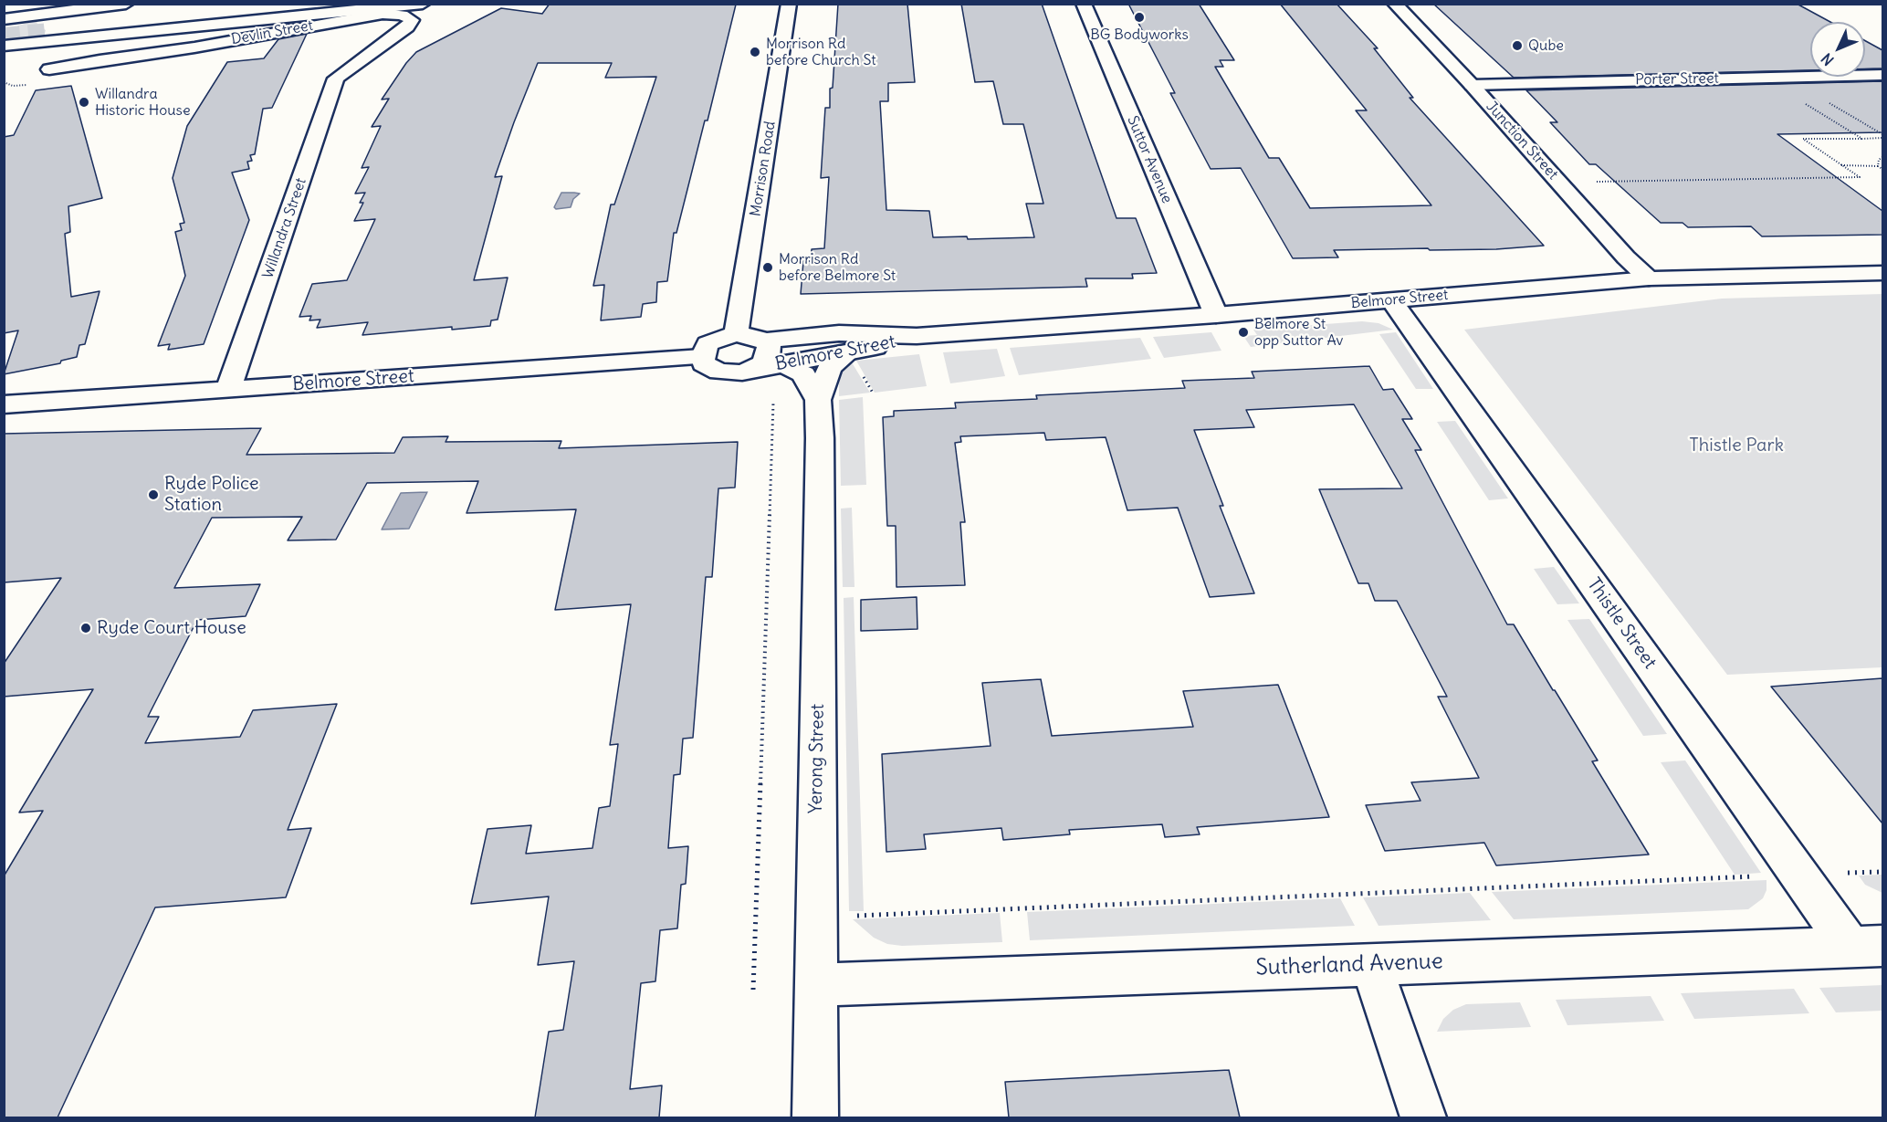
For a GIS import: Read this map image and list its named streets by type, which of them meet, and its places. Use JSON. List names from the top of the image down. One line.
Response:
{"streets":{"main road":["Devlin Street","Porter Street","Junction Street","Suttor Avenue","Morrison Road","Willandra Street","Belmore Street","Thistle Street","Yerong Street","Sutherland Avenue"]},"crossings":[["Devlin Street","Willandra Street"],["Porter Street","Junction Street"],["Junction Street","Belmore Street"],["Suttor Avenue","Belmore Street"],["Morrison Road","Belmore Street"],["Willandra Street","Belmore Street"],["Belmore Street","Thistle Street"],["Belmore Street","Yerong Street"],["Thistle Street","Sutherland Avenue"],["Yerong Street","Sutherland Avenue"]],"parks":["Thistle Park"],"places":["BG Bodyworks","Qube","Morrison Rd before Church St","Willandra Historic House","Morrison Rd before Belmore St","Belmore St opp Suttor Av","Ryde Police Station","Ryde Court House"],"north":"bottom left"}
